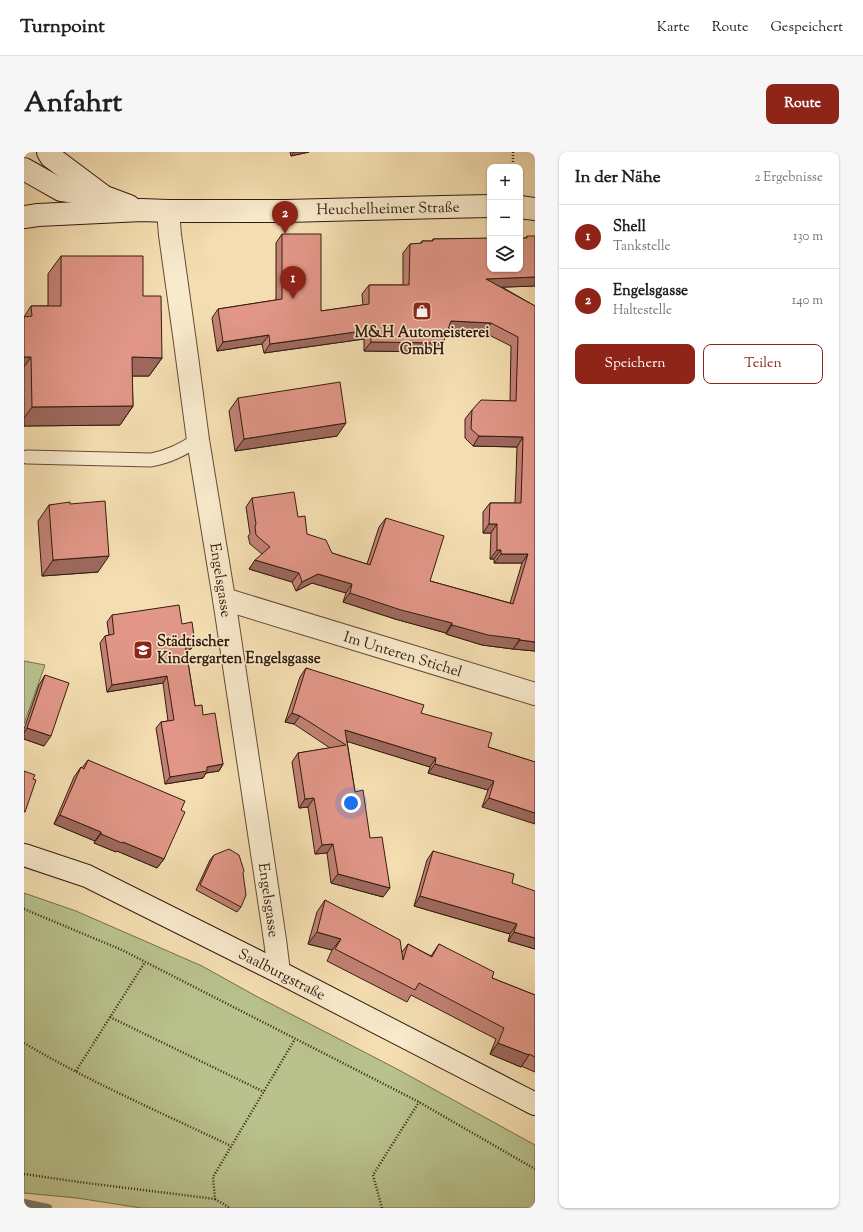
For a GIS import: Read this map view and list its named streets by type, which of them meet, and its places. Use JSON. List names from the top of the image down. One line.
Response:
{"streets":{"street":["Heuchelheimer Straße","Engelsgasse","Im Unteren Stichel","Saalburgstraße"]},"crossings":[["Heuchelheimer Straße","Engelsgasse"],["Engelsgasse","Im Unteren Stichel"],["Engelsgasse","Saalburgstraße"]],"places":{"shop":["M&H Automeisterei GmbH"],"school or university":["Städtischer Kindergarten Engelsgasse"]},"page":{"header":"Turnpoint","nav":["Karte","Route","Gespeichert"],"title":"Anfahrt","buttons":["Route",["Speichern","Teilen"]],"heading":["In der Nähe","2 Ergebnisse"],"map_buttons":["+","−"],"pins":["2","1"],"list":[{"mark":"1","name":"Shell","note":"Tankstelle","value":"130 m"},{"mark":"2","name":"Engelsgasse","note":"Haltestelle","value":"140 m"}]}}
